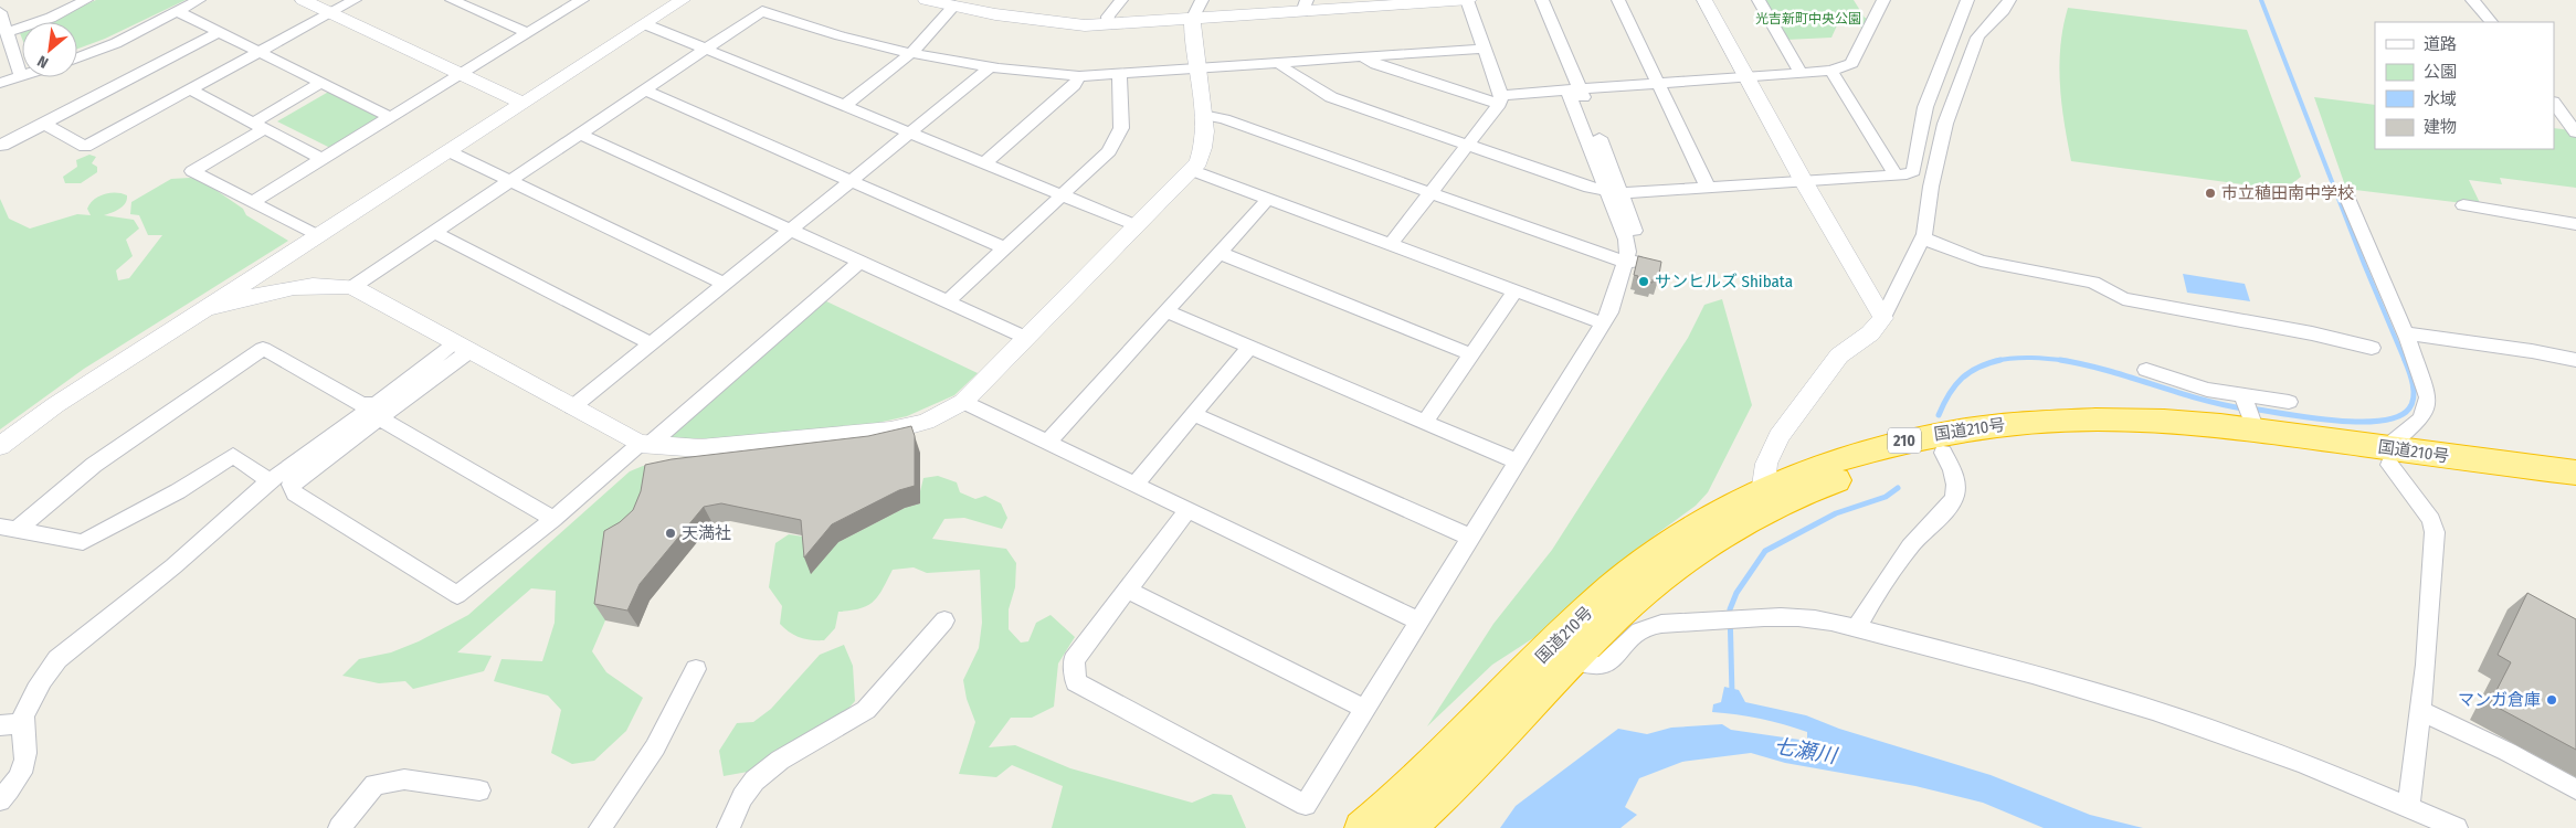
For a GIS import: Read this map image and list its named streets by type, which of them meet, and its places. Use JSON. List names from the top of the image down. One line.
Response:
{"streets":{"highway":["国道210号","210"]},"water":["七瀬川"],"parks":["光吉新町中央公園"],"places":["市立稙田南中学校","サンヒルズ Shibata","天満社","マンガ倉庫"],"legend":["道路","公園","水域","建物"],"north":"bottom left"}
